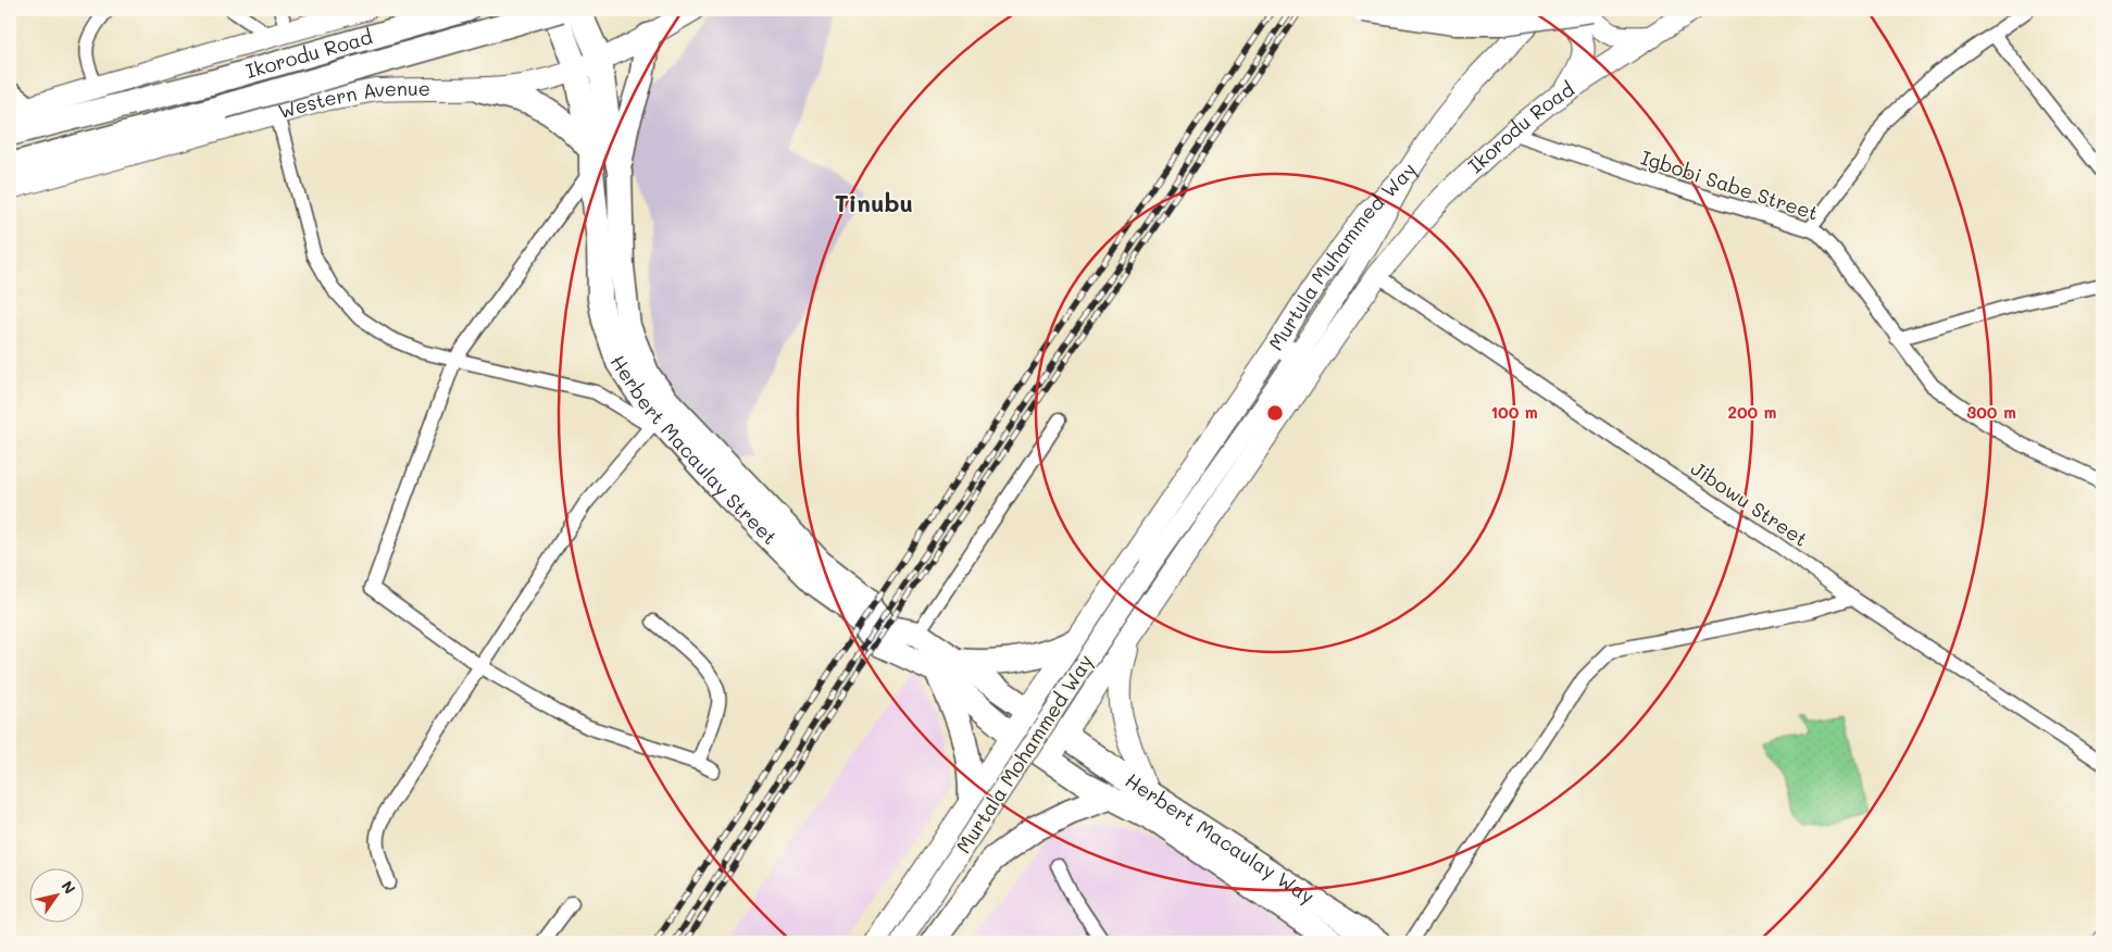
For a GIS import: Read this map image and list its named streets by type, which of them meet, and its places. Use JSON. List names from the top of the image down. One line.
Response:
{"streets":{"highway":["Ikorodu Road","Herbert Macaulay Street","Herbert Macaulay Way"],"main road":["Western Avenue","Murtula Muhammed Way","Murtala Mohammed Way"],"street":["Igbobi Sabe Street","Jibowu Street"]},"crossings":[["Ikorodu Road","Igbobi Sabe Street"],["Ikorodu Road","Murtula Muhammed Way"],["Ikorodu Road","Jibowu Street"],["Western Avenue","Herbert Macaulay Street"],["Murtula Muhammed Way","Herbert Macaulay Street"],["Murtula Muhammed Way","Jibowu Street"],["Murtula Muhammed Way","Murtala Mohammed Way"],["Murtula Muhammed Way","Herbert Macaulay Way"],["Herbert Macaulay Street","Herbert Macaulay Way"]],"districts":["Tinubu"],"north":"top right","rings":["100 m","200 m","300 m"]}
